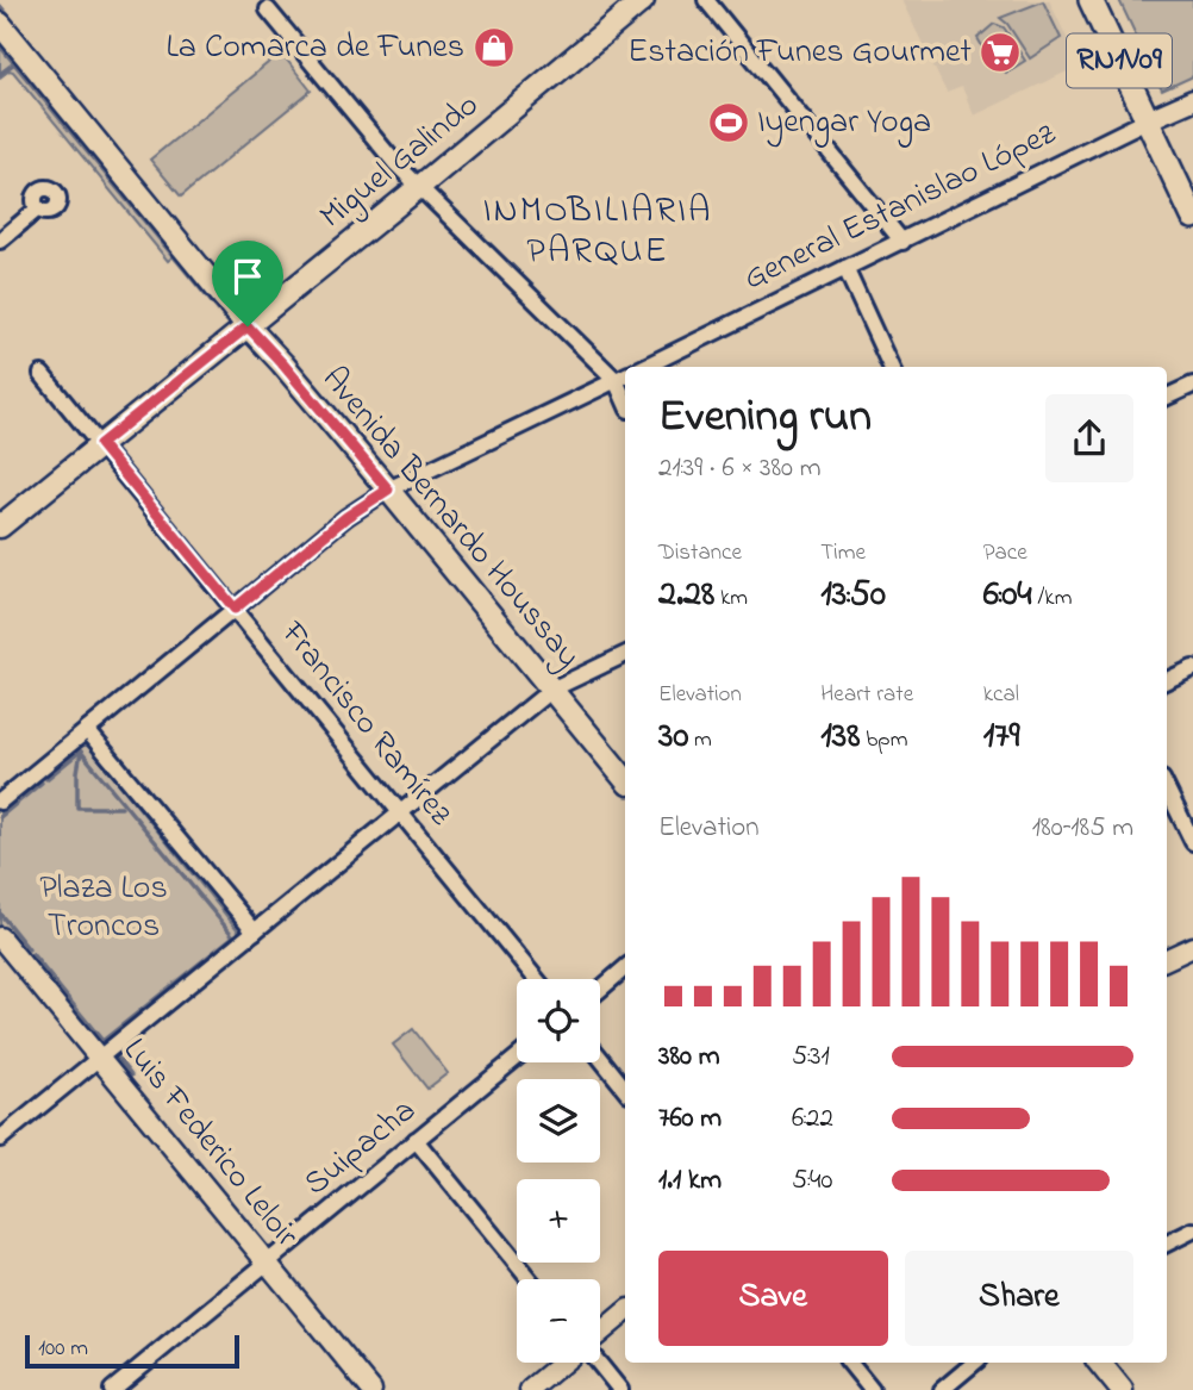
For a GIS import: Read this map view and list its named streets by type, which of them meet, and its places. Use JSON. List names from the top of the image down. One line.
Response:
{"streets":{"main road":["RN1V09","Miguel Galindo","Avenida Bernardo Houssay"],"street":["General Estanislao López","Francisco Ramírez","Luis Federico Leloir","Suipacha"]},"crossings":[["RN1V09","General Estanislao López"],["Miguel Galindo","Avenida Bernardo Houssay"],["Miguel Galindo","Francisco Ramírez"],["General Estanislao López","Avenida Bernardo Houssay"],["General Estanislao López","Francisco Ramírez"],["Luis Federico Leloir","Suipacha"]],"districts":["INMOBILIARIA PARQUE"],"parks":["Plaza Los Troncos"],"places":{"shop":["La Comarca de Funes"],"supermarket":["Estación Funes Gourmet"],"sports":["Iyengar Yoga"]},"scale_bar":"100 m","page":{"heading":["Evening run","21:39 · 6 × 380 m"],"stats":[["Distance","2.28 km"],["Time","13:50"],["Pace","6:04 /km"],["Elevation","30 m"],["Heart rate","138 bpm"],["kcal","179"]],"chart":["Elevation","180–185 m"],"map_buttons":["+","−"],"list":[{"name":"380 m","note":"5:31"},{"name":"760 m","note":"6:22"},{"name":"1.1 km","note":"5:40"}],"buttons":["Save","Share"],"scale":"100 m"}}
